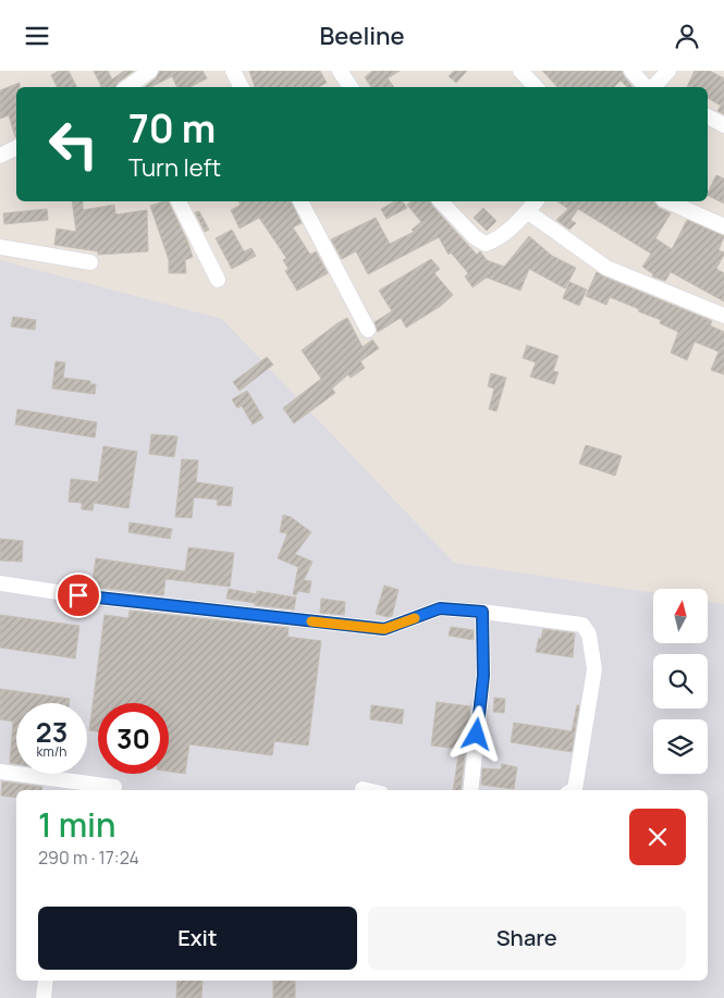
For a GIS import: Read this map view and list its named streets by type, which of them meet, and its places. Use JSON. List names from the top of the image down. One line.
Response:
{"north":"top","page":{"header":"Beeline","turn":["70 m","Turn left"],"speed":"23 km/h","limit":"30","heading":["1 min","290 m · 17:24"],"buttons":["Exit","Share"]}}
